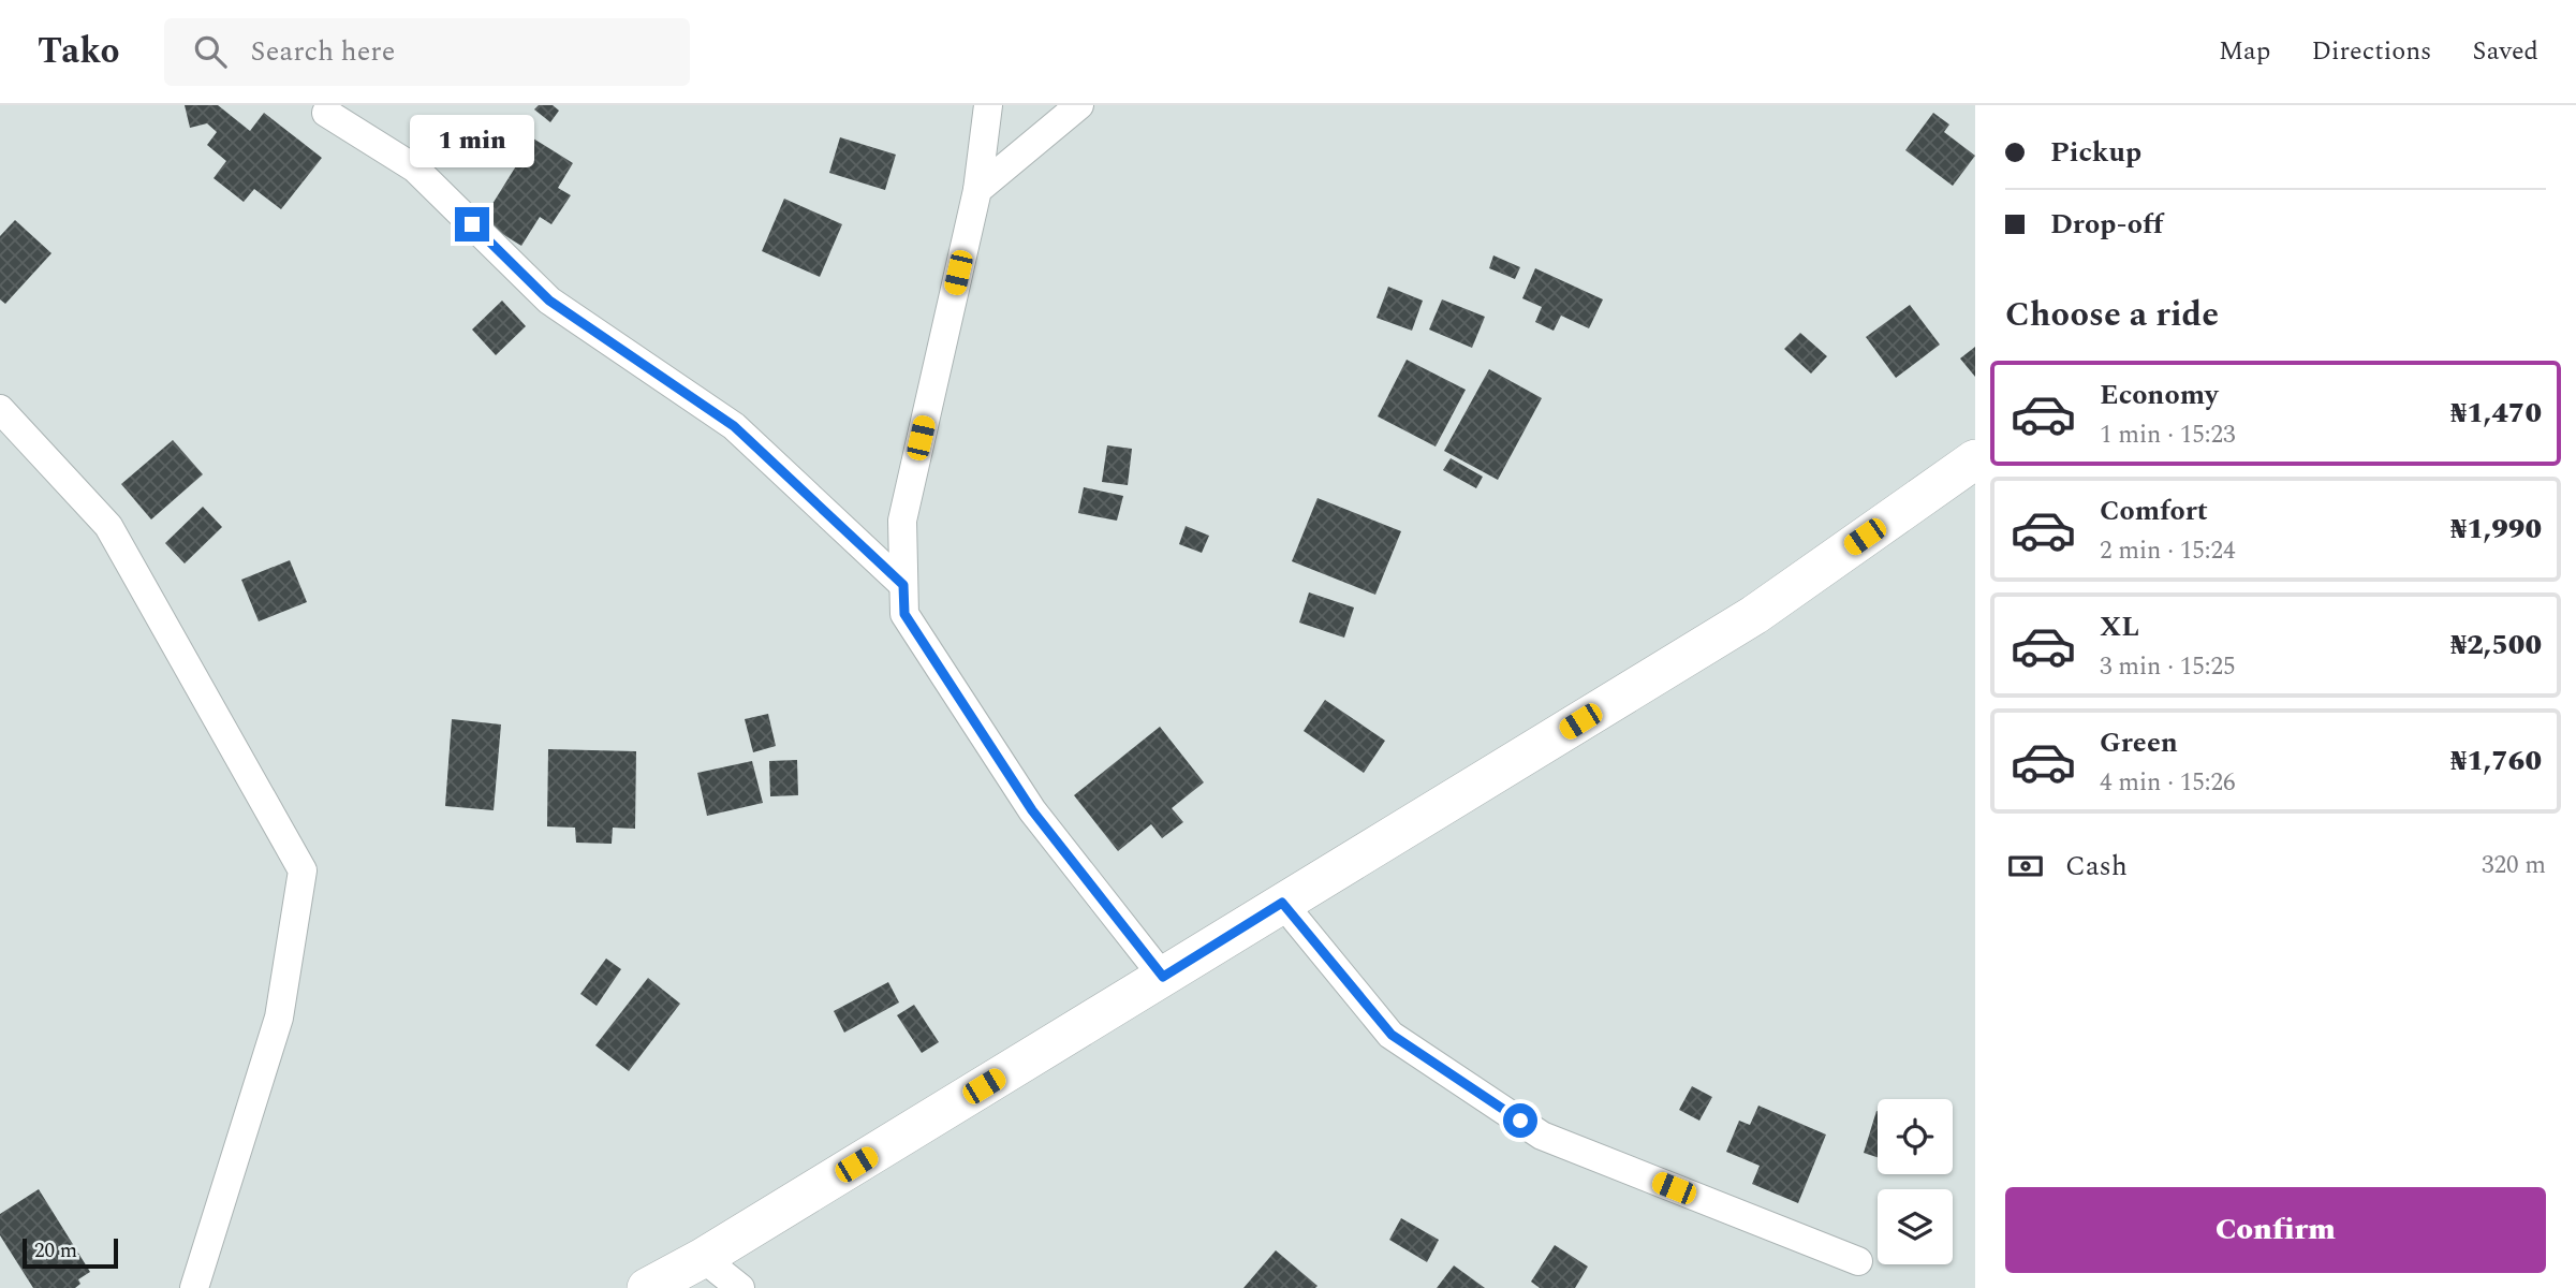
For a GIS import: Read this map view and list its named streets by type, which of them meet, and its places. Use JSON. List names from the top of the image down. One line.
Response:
{"scale_bar":"20 m","page":{"header":"Tako","search":"Search here","nav":["Map","Directions","Saved"],"banner":["Pickup","Drop-off"],"bubble":"1 min","heading":"Choose a ride","list":[{"name":"Economy","note":"1 min · 15:23","value":"₦1,470"},{"name":"Comfort","note":"2 min · 15:24","value":"₦1,990"},{"name":"XL","note":"3 min · 15:25","value":"₦2,500"},{"name":"Green","note":"4 min · 15:26","value":"₦1,760"}],"pay":["Cash","320 m"],"buttons":"Confirm","scale":"20 m"}}
